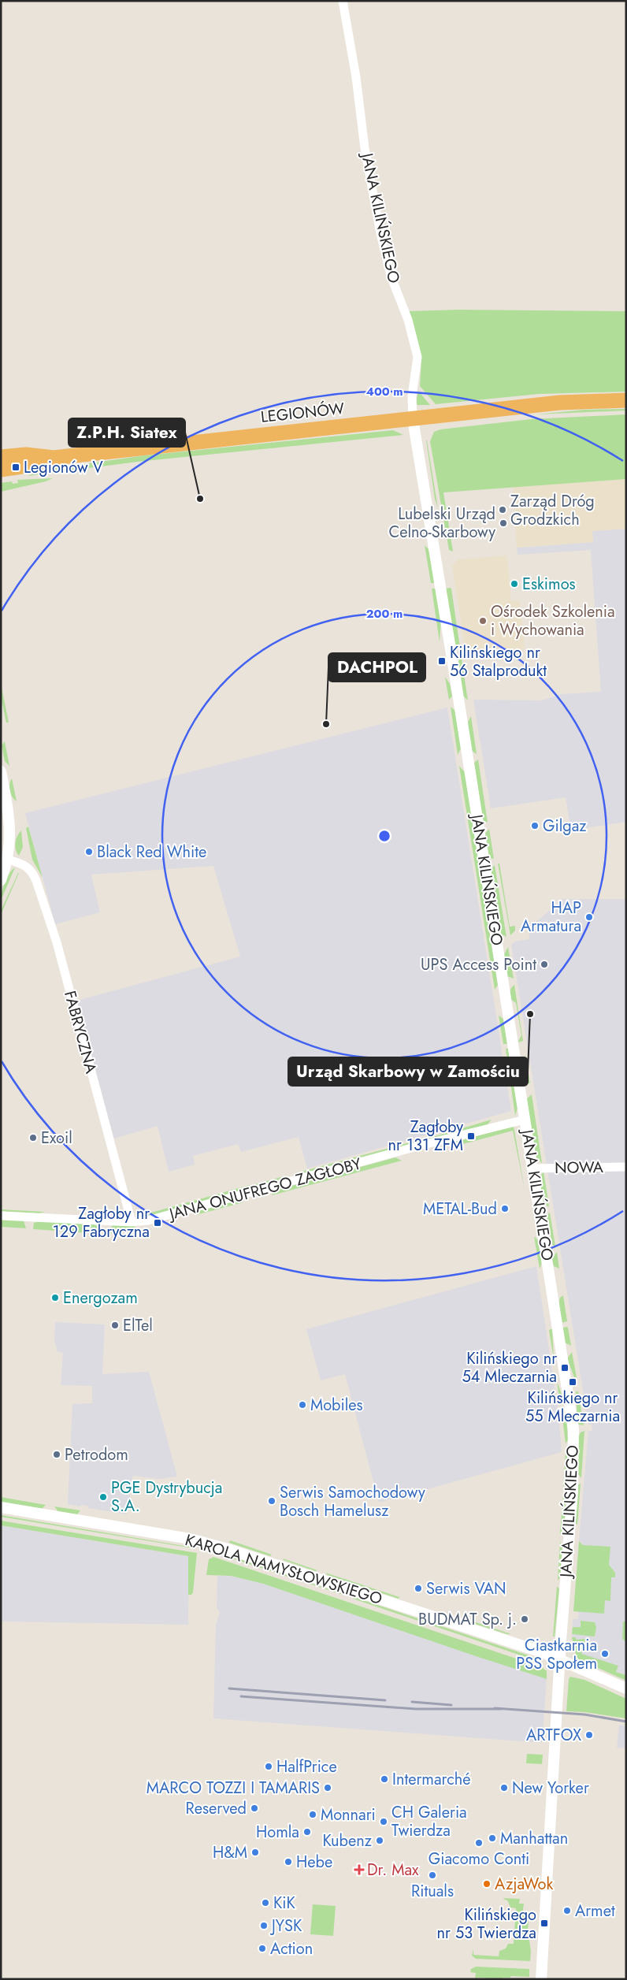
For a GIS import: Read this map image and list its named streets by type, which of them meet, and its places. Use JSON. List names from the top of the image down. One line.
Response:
{"streets":{"highway":["LEGIONÓW"],"street":["JANA KILIŃSKIEGO","FABRYCZNA","NOWA","JANA ONUFREGO ZAGŁOBY","KAROLA NAMYSŁOWSKIEGO"]},"crossings":[["JANA KILIŃSKIEGO","LEGIONÓW"],["JANA KILIŃSKIEGO","NOWA"],["JANA KILIŃSKIEGO","JANA ONUFREGO ZAGŁOBY"],["JANA KILIŃSKIEGO","KAROLA NAMYSŁOWSKIEGO"],["FABRYCZNA","JANA ONUFREGO ZAGŁOBY"]],"places":{"transit":["Legionów V","Kilińskiego nr 56 Stalprodukt","Zagłoby nr 131 ZFM","Zagłoby nr 129 Fabryczna","Kilińskiego nr 54 Mleczarnia","Kilińskiego nr 55 Mleczarnia","Kilińskiego nr 53 Twierdza"],"other":["Z.P.H. Siatex","Zarząd Dróg Grodzkich","Lubelski Urząd Celno-Skarbowy","Eskimos","Ośrodek Szkolenia i Wychowania","DACHPOL","Gilgaz","Black Red White","HAP Armatura","UPS Access Point","Urząd Skarbowy w Zamościu","Exoil","METAL-Bud","Energozam","ElTel","Mobiles","Petrodom","PGE Dystrybucja S.A.","Serwis Samochodowy Bosch Hamelusz","Serwis VAN","BUDMAT Sp. j.","Ciastkarnia PSS Społem","ARTFOX","HalfPrice","Intermarché","MARCO TOZZI I TAMARIS","New Yorker","Reserved","Monnari","CH Galeria Twierdza","Homla","Manhattan","Kubenz","Giacomo Conti","H&M","Hebe","Rituals","AzjaWok","KiK","Armet","JYSK","Action"],"health":["Dr. Max"]},"rings":["400 m","200 m"]}
